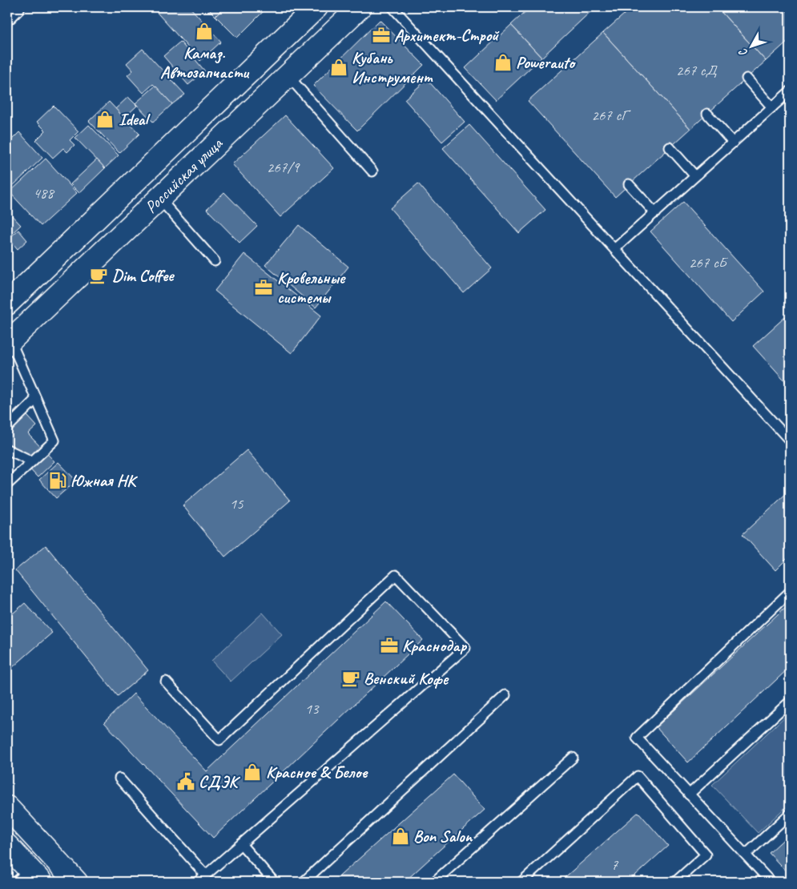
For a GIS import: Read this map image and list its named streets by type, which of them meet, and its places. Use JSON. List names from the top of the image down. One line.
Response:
{"streets":{"main road":["Российская улица"]},"places":{"shop":["Камаз. Автозапчасти","Powerauto","Кубань Инструмент","Ideal","Красное & Белое","Bon Salon"],"office":["Архитект-Строй","Кровельные системы","Краснодар"],"cafe":["Dim Coffee","Венский Кофе"],"fuel station":["Южная НК"],"public building":["СДЭК"]},"house_numbers":["267 сД","267 сГ","267/9","488","267 сБ","15","13","7"],"north":"bottom left"}
